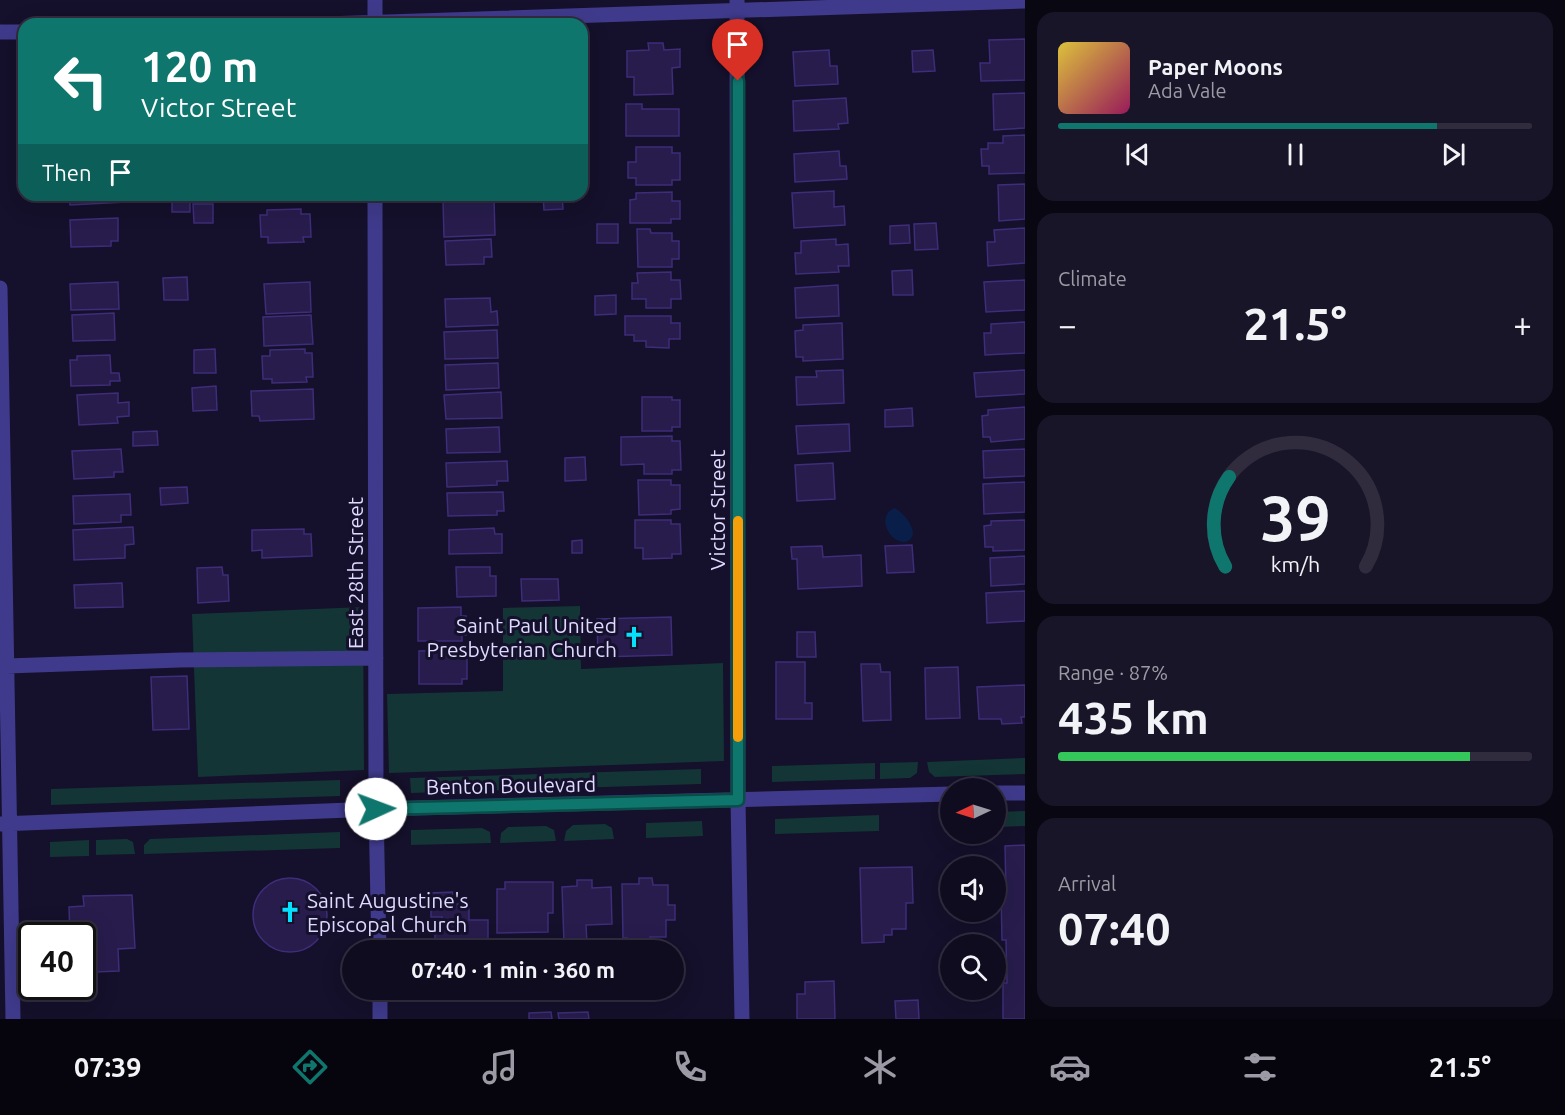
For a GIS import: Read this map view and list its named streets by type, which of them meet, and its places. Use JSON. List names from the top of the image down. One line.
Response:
{"streets":{"street":["Victor Street","East 28th Street","Benton Boulevard"]},"crossings":[["Victor Street","Benton Boulevard"],["East 28th Street","Benton Boulevard"]],"places":{"church":["Saint Paul United Presbyterian Church","Saint Augustine's Episcopal Church"]},"north":"left","page":{"turn":["120 m","Victor Street"],"song":["Paper Moons","Ada Vale"],"then":"Then","tile":["Climate",["Range · 87%","435 km"],["Arrival","07:40"]],"heat":["−","21.5°","+"],"limit":"40","trip":"07:40 · 1 min · 360 m","tabs":["07:39","21.5°"],"gauge":["39","km/h"]}}
